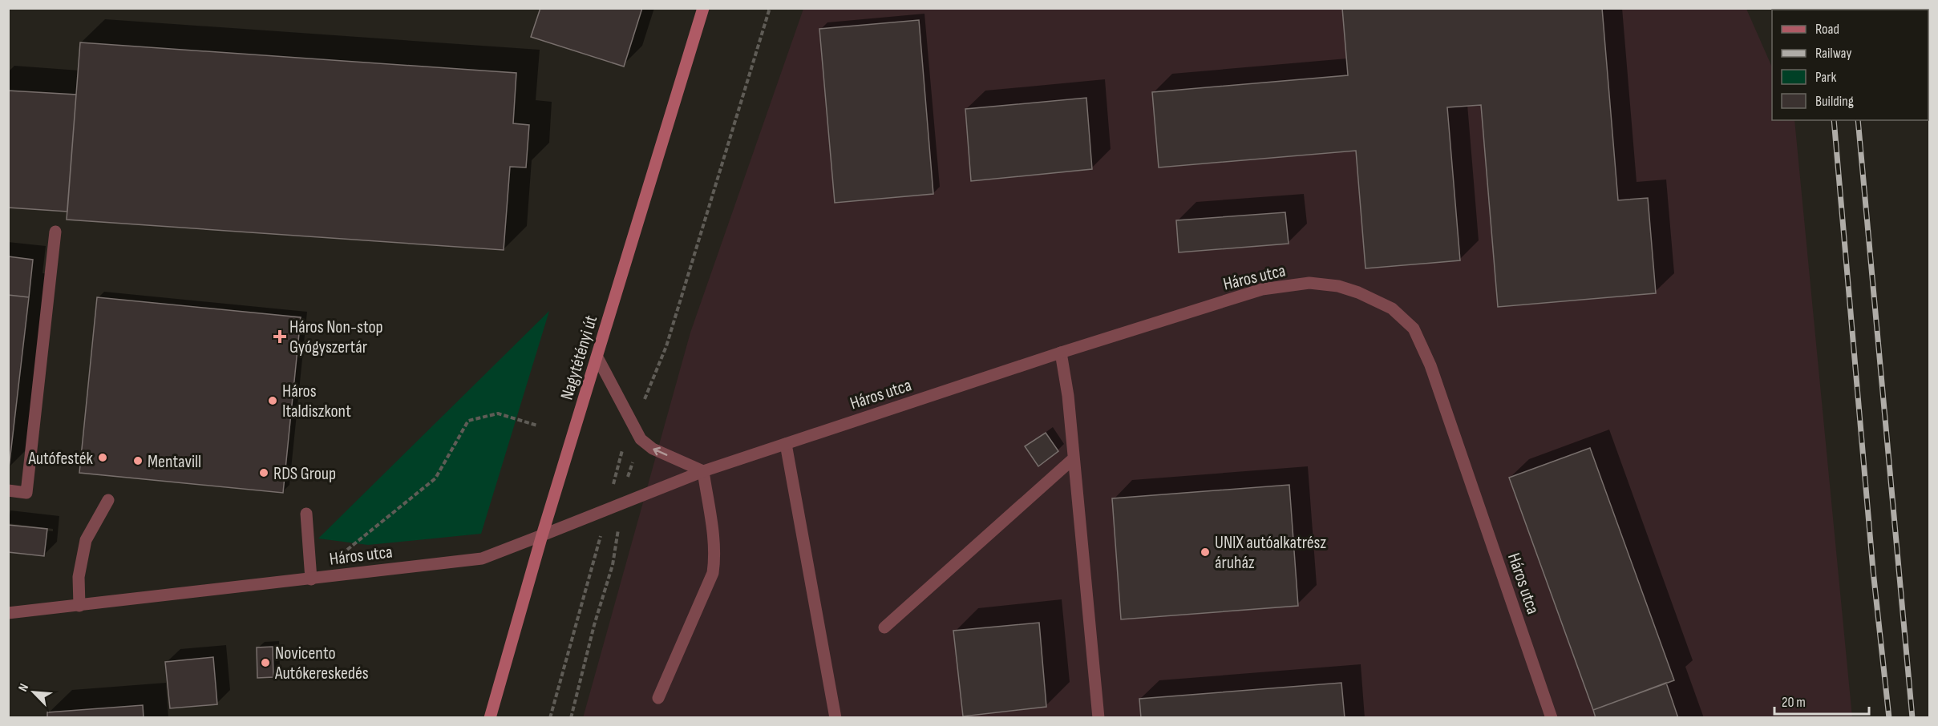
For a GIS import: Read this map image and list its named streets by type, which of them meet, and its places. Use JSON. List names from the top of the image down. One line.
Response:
{"streets":{"main road":["Nagytétényi út"],"street":["Háros utca"]},"crossings":[["Háros utca","Nagytétényi út"]],"places":{"health":["Háros Non-stop Gyógyszertár"],"other":["Háros Italdiszkont","Autófesték","Mentavill","RDS Group","UNIX autóalkatrész áruház","Novicento Autókereskedés"]},"legend":["Road","Railway","Park","Building"],"scale_bar":"20 m","north":"top left"}
